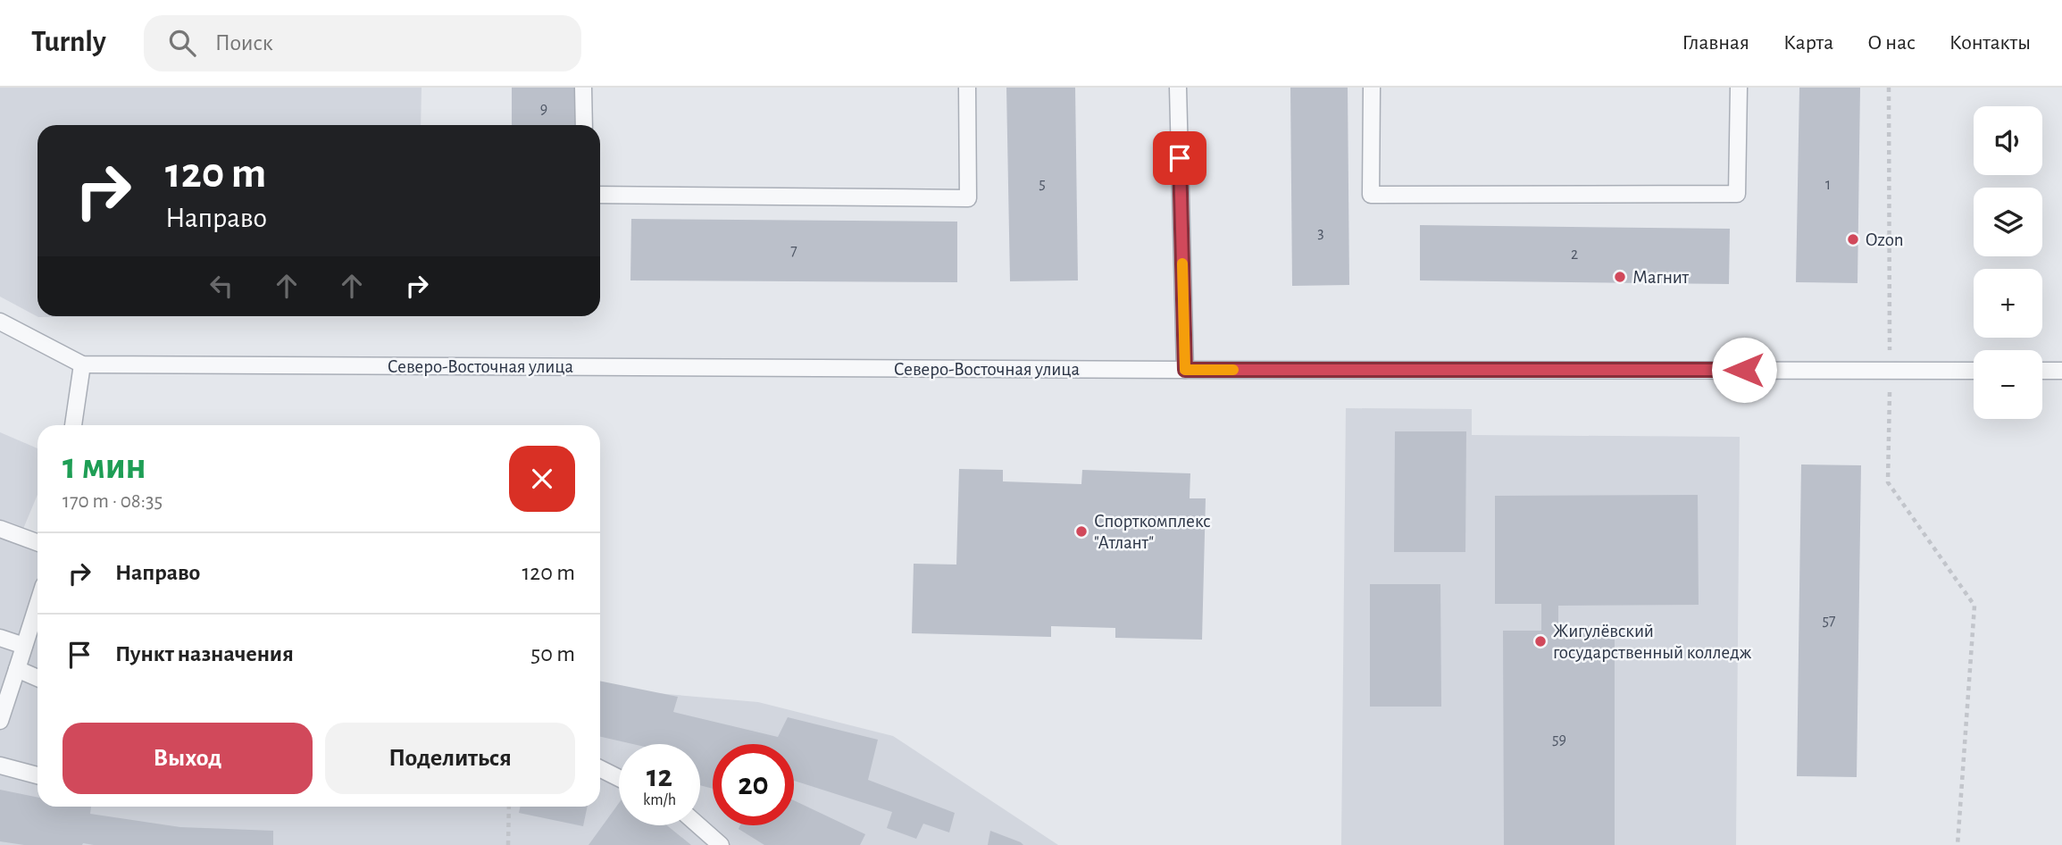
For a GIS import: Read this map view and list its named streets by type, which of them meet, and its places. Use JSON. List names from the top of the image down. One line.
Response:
{"streets":{"lane":["Северо-Восточная улица"]},"places":["Ozon","Магнит","Спорткомплекс \"Атлант\"","Жигулёвский государственный колледж"],"house_numbers":["9","5","1","3","7","2","57","59"],"page":{"header":"Turnly","search":"Поиск","nav":["Главная","Карта","О нас","Контакты"],"map_buttons":["+","−"],"turn":["120 m","Направо"],"heading":["1 мин","170 m · 08:35"],"list":[{"name":"Направо","value":"120 m"},{"name":"Пункт назначения","value":"50 m"}],"buttons":["Выход","Поделиться"],"speed":"12 km/h","limit":"20"}}
